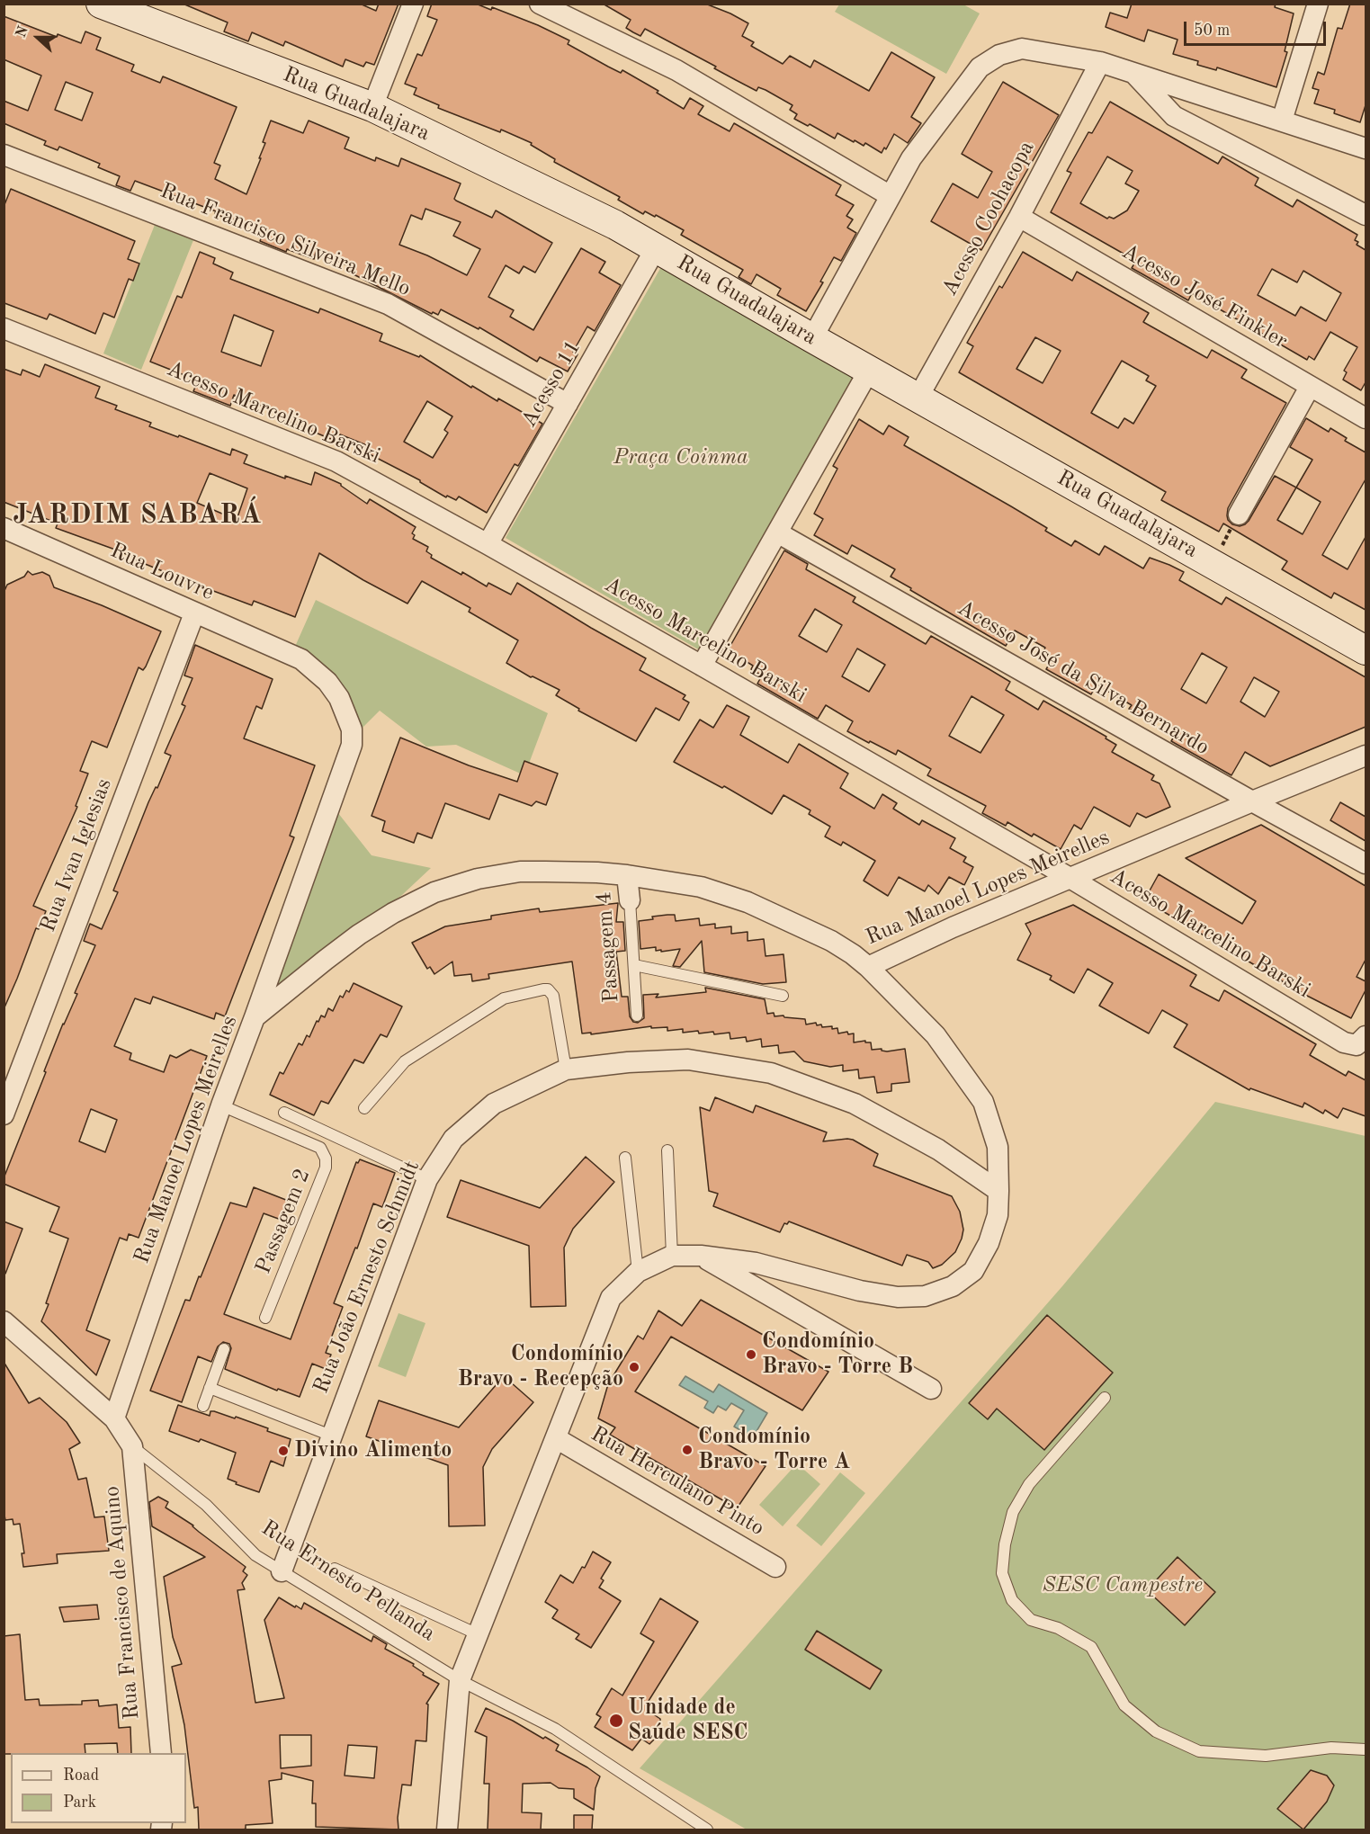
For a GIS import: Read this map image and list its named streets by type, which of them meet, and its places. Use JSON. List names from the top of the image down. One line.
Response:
{"streets":{"main road":["Rua Guadalajara"],"street":["Acesso Coohacopa","Rua Francisco Silveira Mello","Acesso José Finkler","Acesso 11","Acesso Marcelino Barski","Rua Louvre","Acesso José da Silva Bernardo","Rua Ivan Iglesias","Rua Manoel Lopes Meirelles","Passagem 4","Rua João Ernesto Schmidt","Rua Herculano Pinto","Rua Ernesto Pellanda","Rua Francisco de Aquino"],"lane":["Passagem 2"]},"crossings":[["Rua Guadalajara","Acesso Coohacopa"],["Rua Guadalajara","Acesso 11"],["Acesso Coohacopa","Acesso José Finkler"],["Rua Francisco Silveira Mello","Acesso 11"],["Acesso 11","Acesso Marcelino Barski"],["Acesso Marcelino Barski","Rua Manoel Lopes Meirelles"],["Rua Louvre","Rua Ivan Iglesias"],["Rua Louvre","Rua Manoel Lopes Meirelles"],["Acesso José da Silva Bernardo","Rua Manoel Lopes Meirelles"],["Rua Manoel Lopes Meirelles","Passagem 4"],["Rua Manoel Lopes Meirelles","Passagem 2"],["Rua Manoel Lopes Meirelles","Rua Ernesto Pellanda"],["Rua João Ernesto Schmidt","Rua Ernesto Pellanda"],["Rua Ernesto Pellanda","Rua Francisco de Aquino"]],"districts":["JARDIM SABARÁ"],"parks":["Praça Coinma","SESC Campestre"],"places":["Condomínio Bravo - Torre B","Condomínio Bravo - Recepção","Condomínio Bravo - Torre A","Divino Alimento","Unidade de Saúde SESC"],"legend":["Road","Park"],"scale_bar":"50 m","north":"left"}
